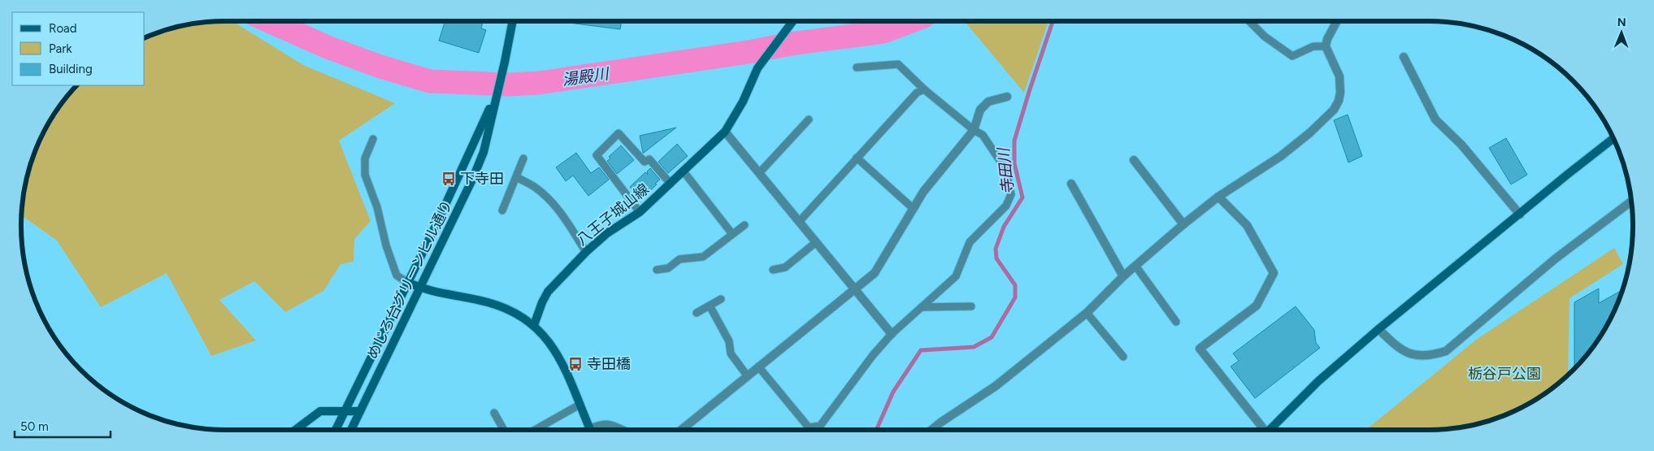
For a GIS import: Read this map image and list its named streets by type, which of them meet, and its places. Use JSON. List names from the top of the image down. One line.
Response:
{"streets":{"street":["八王子城山線","めじろ台グリーンヒル通り"]},"water":["湯殿川","寺田川"],"parks":["栃谷戸公園"],"places":{"bus stop":["下寺田","寺田橋"]},"legend":["Road","Park","Building"],"scale_bar":"50 m","north":"top"}
